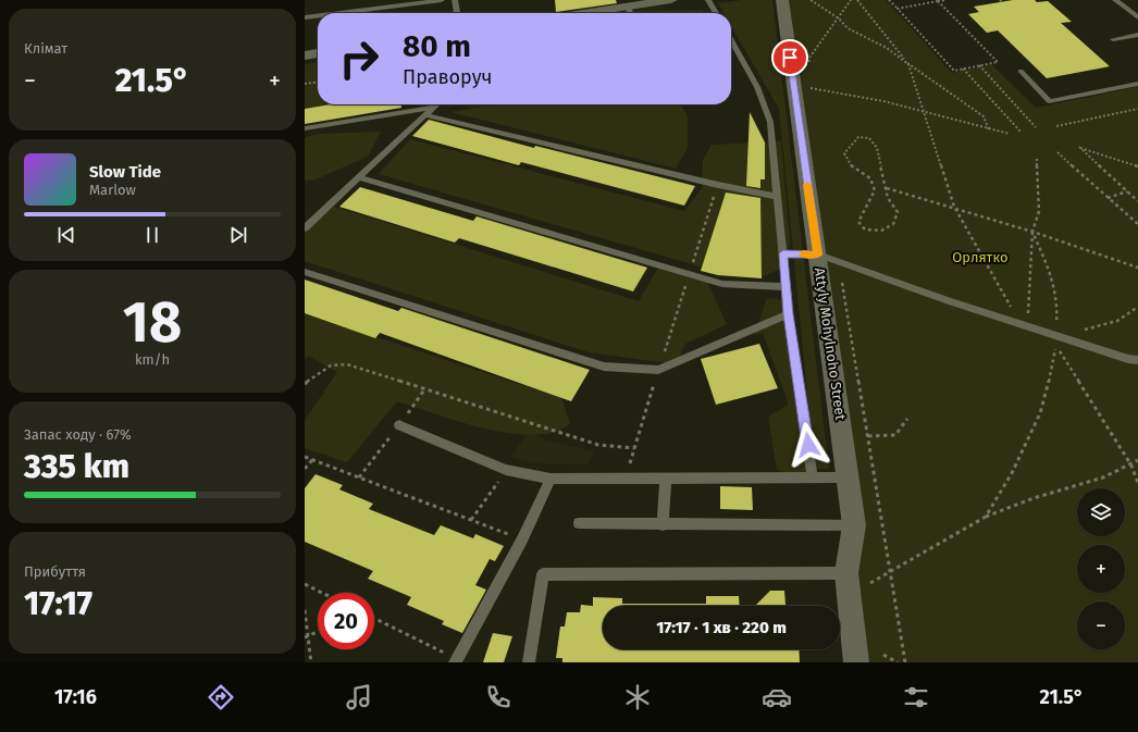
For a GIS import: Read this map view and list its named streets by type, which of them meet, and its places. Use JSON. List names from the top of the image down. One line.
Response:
{"streets":{"street":["Attyly Mohylnoho Street"]},"parks":["Орлятко"],"page":{"tile":["Клімат",["18","km/h"],["Запас ходу · 67%","335 km"],["Прибуття","17:17"]],"turn":["80 m","Праворуч"],"heat":["−","21.5°","+"],"song":["Slow Tide","Marlow"],"map_buttons":["+","−"],"limit":"20","trip":"17:17 · 1 хв · 220 m","tabs":["17:16","21.5°"]}}
